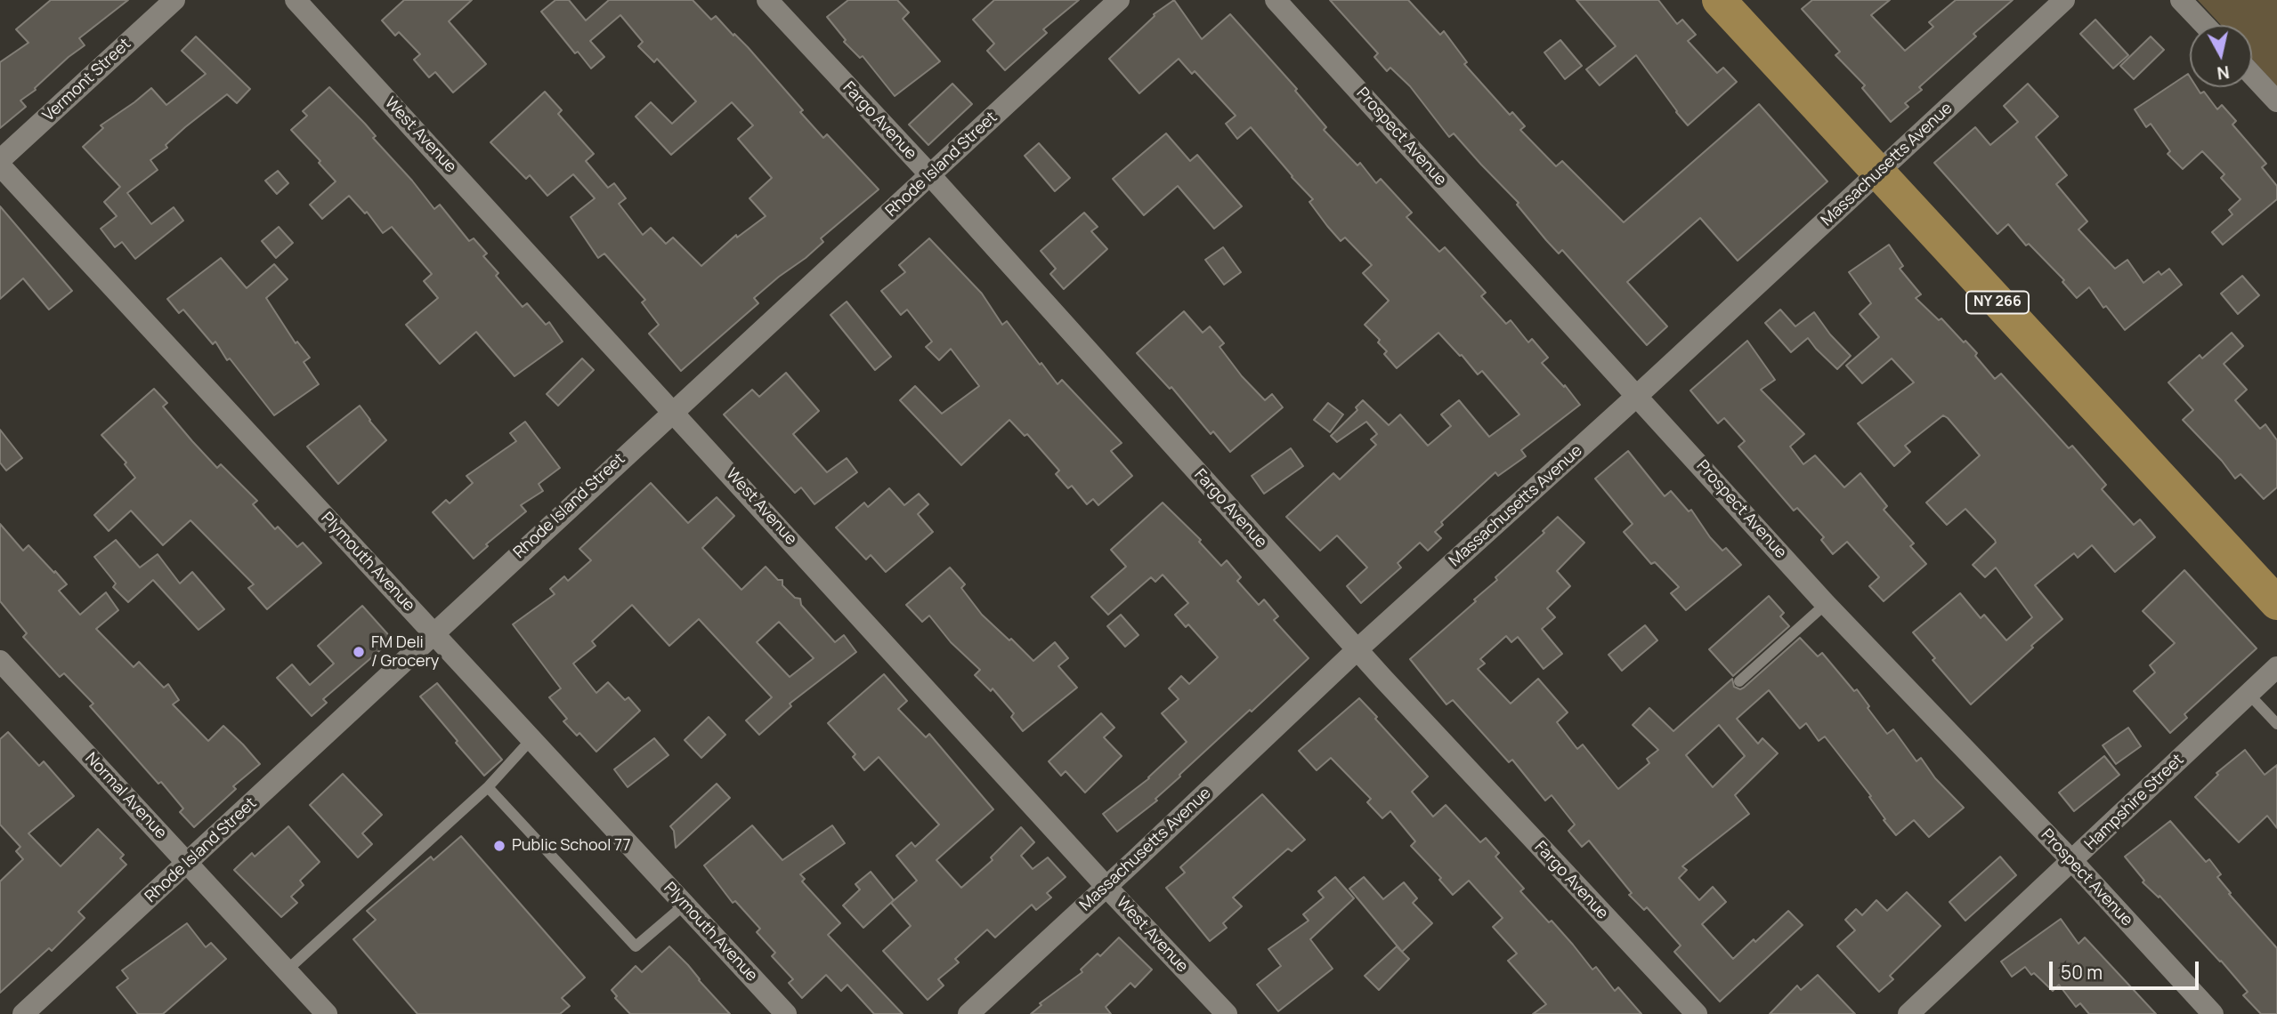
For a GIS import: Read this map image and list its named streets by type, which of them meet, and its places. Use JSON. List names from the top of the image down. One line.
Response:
{"streets":{"main road":["NY 266"],"street":["Vermont Street","Fargo Avenue","West Avenue","Prospect Avenue","Rhode Island Street","Massachusetts Avenue","Plymouth Avenue","Normal Avenue","Hampshire Street"]},"crossings":[["Fargo Avenue","Rhode Island Street"],["Fargo Avenue","Massachusetts Avenue"],["West Avenue","Rhode Island Street"],["West Avenue","Massachusetts Avenue"],["Prospect Avenue","Massachusetts Avenue"],["Prospect Avenue","Hampshire Street"],["Rhode Island Street","Plymouth Avenue"],["Rhode Island Street","Normal Avenue"],["Massachusetts Avenue","NY 266"]],"places":["FM Deli / Grocery","Public School 77"],"scale_bar":"50 m","north":"bottom"}
